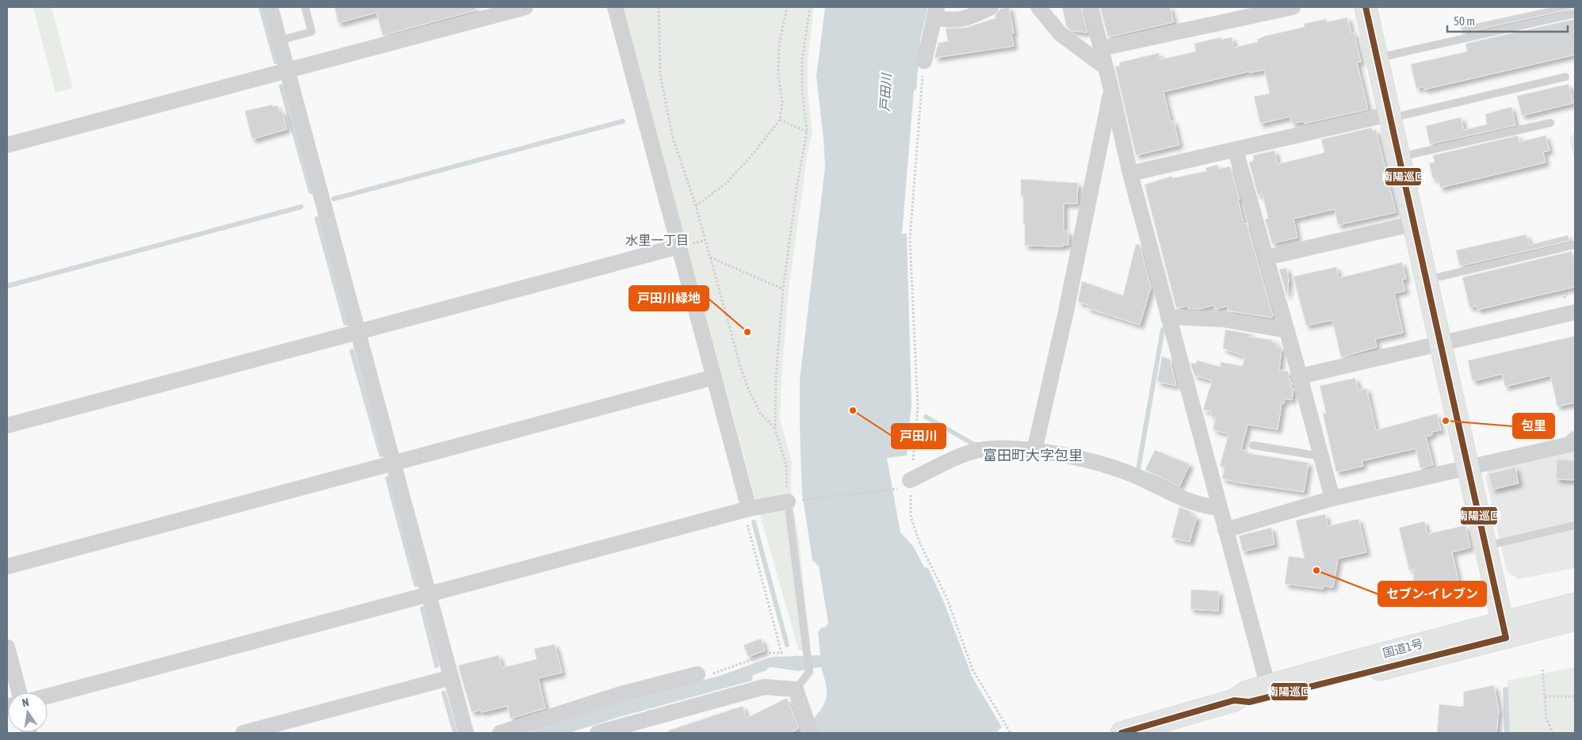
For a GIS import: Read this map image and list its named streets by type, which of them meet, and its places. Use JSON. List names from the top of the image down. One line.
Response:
{"streets":{"main road":["国道1号"]},"districts":["水里一丁目","富田町大字包里"],"water":["戸田川"],"places":["戸田川緑地","戸田川","包里","セブン-イレブン"],"lines":["transit line 南陽巡回"],"scale_bar":"50 m","north":"top"}
